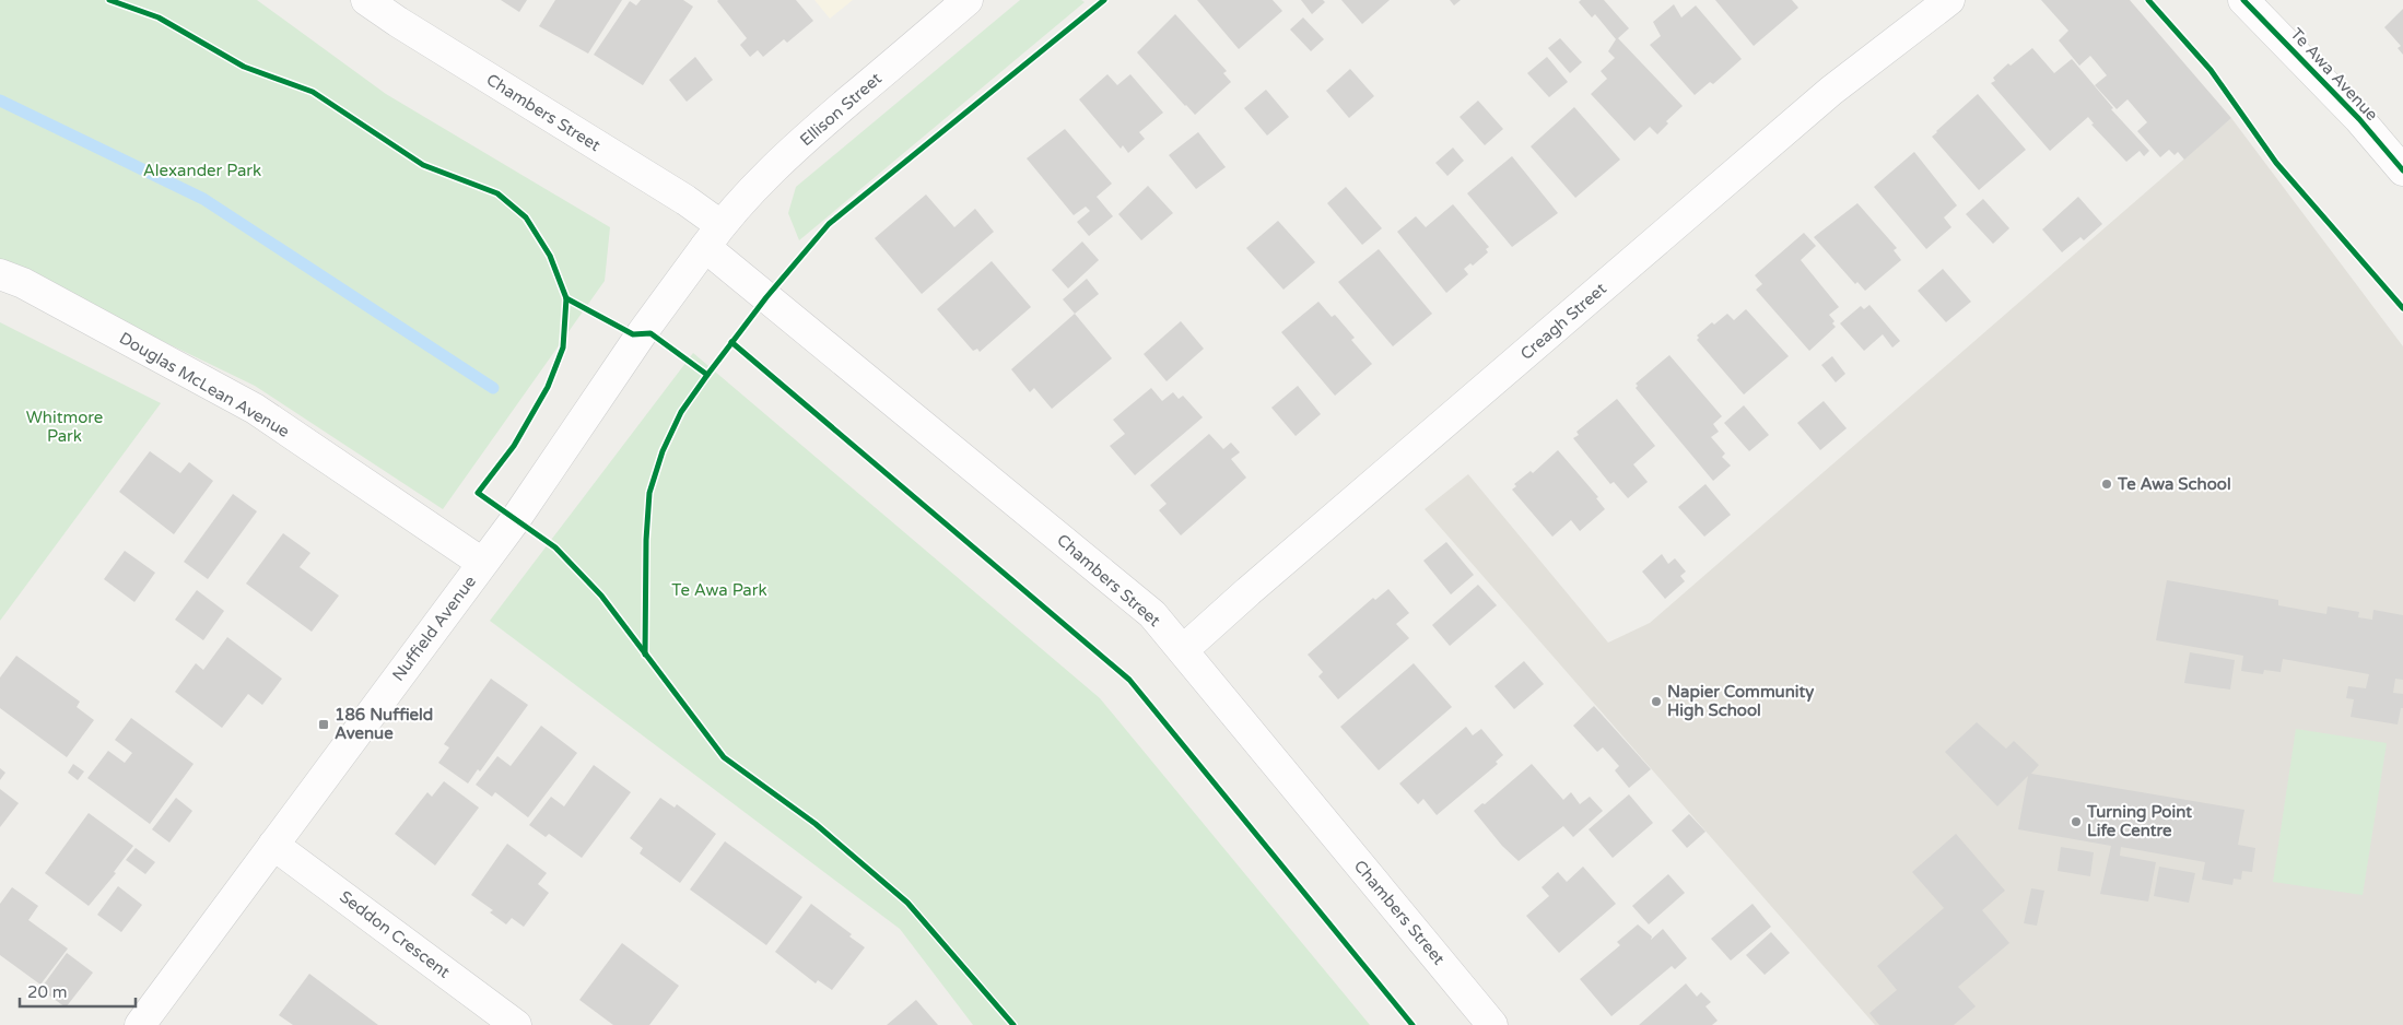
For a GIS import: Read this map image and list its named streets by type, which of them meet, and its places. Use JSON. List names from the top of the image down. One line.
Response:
{"streets":{"street":["Te Awa Avenue","Ellison Street","Chambers Street","Creagh Street","Douglas McLean Avenue","Nuffield Avenue","Seddon Crescent"]},"crossings":[["Ellison Street","Chambers Street"],["Ellison Street","Nuffield Avenue"],["Chambers Street","Creagh Street"],["Chambers Street","Nuffield Avenue"],["Douglas McLean Avenue","Nuffield Avenue"],["Nuffield Avenue","Seddon Crescent"]],"parks":["Alexander Park","Whitmore Park","Te Awa Park"],"places":{"other":["Te Awa School","Napier Community High School","Turning Point Life Centre"],"transit":["186 Nuffield Avenue"]},"scale_bar":"20 m"}
